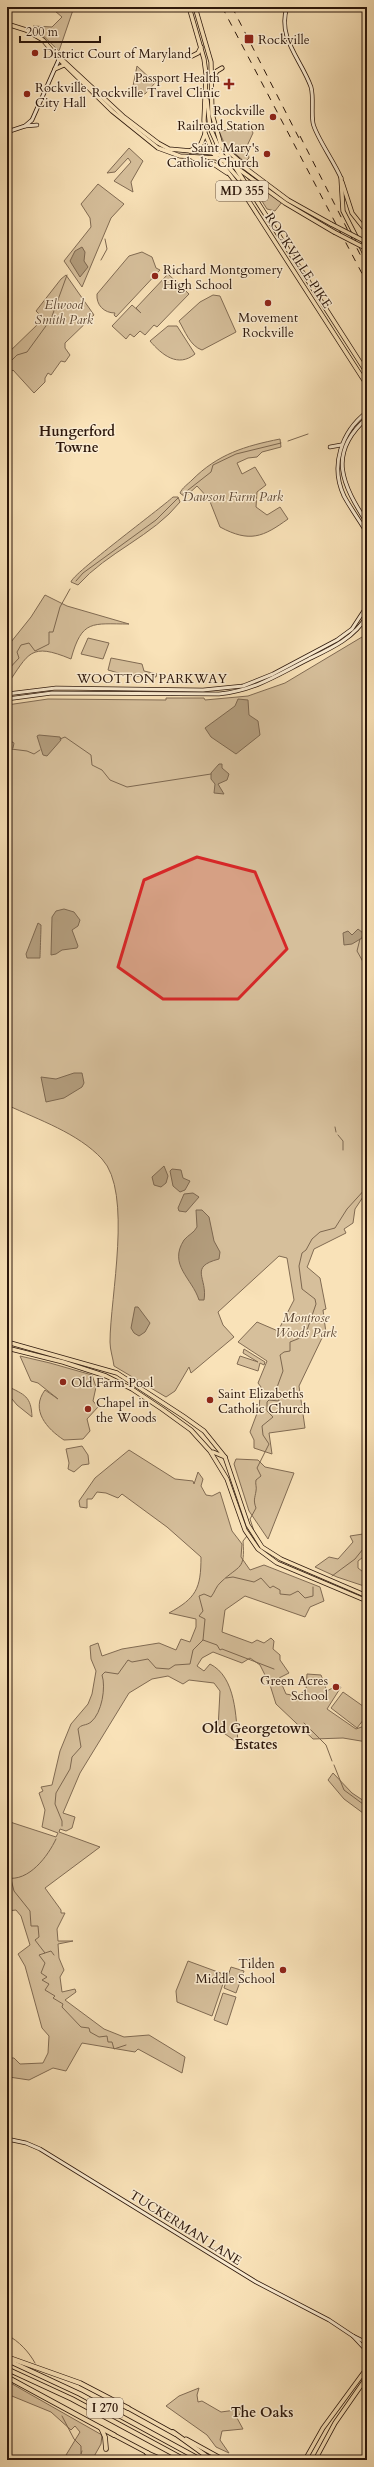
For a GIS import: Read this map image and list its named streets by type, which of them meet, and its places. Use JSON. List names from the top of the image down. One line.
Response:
{"streets":{"highway":["I 270"],"main road":["MD 355","ROCKVILLE PIKE","WOOTTON PARKWAY","TUCKERMAN LANE"]},"districts":["Hungerford Towne","Old Georgetown Estates","The Oaks"],"parks":["Elwood Smith Park","Dawson Farm Park","Montrose Woods Park"],"places":{"transit":["Rockville"],"other":["District Court of Maryland","Rockville City Hall","Rockville Railroad Station","Saint Mary's Catholic Church","Richard Montgomery High School","Movement Rockville","Old Farm Pool","Saint Elizabeths Catholic Church","Chapel in the Woods","Green Acres School","Tilden Middle School"],"health":["Passport Health Rockville Travel Clinic"]},"scale_bar":"200 m"}
